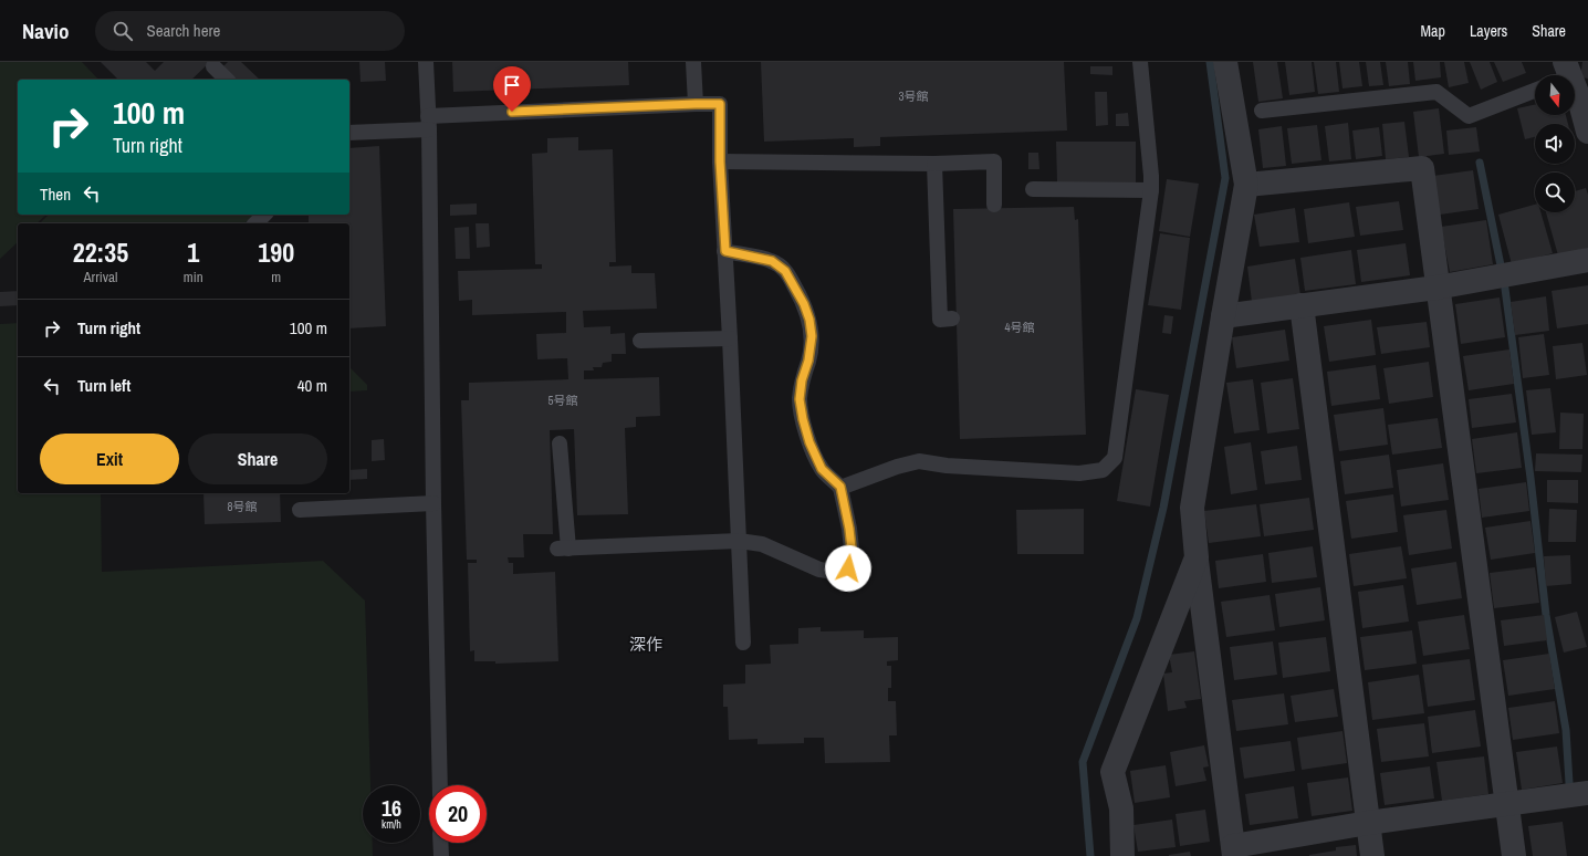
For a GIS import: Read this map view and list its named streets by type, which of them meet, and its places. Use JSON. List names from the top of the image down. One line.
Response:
{"districts":["深作"],"house_numbers":["3号館","4号館","5号館","8号館"],"north":"bottom","page":{"header":"Navio","search":"Search here","nav":["Map","Layers","Share"],"turn":["100 m","Turn right"],"then":"Then","eta":["22:35","Arrival","1","min","190","m"],"list":[{"name":"Turn right","value":"100 m"},{"name":"Turn left","value":"40 m"}],"buttons":["Exit","Share"],"speed":"16 km/h","limit":"20"}}
